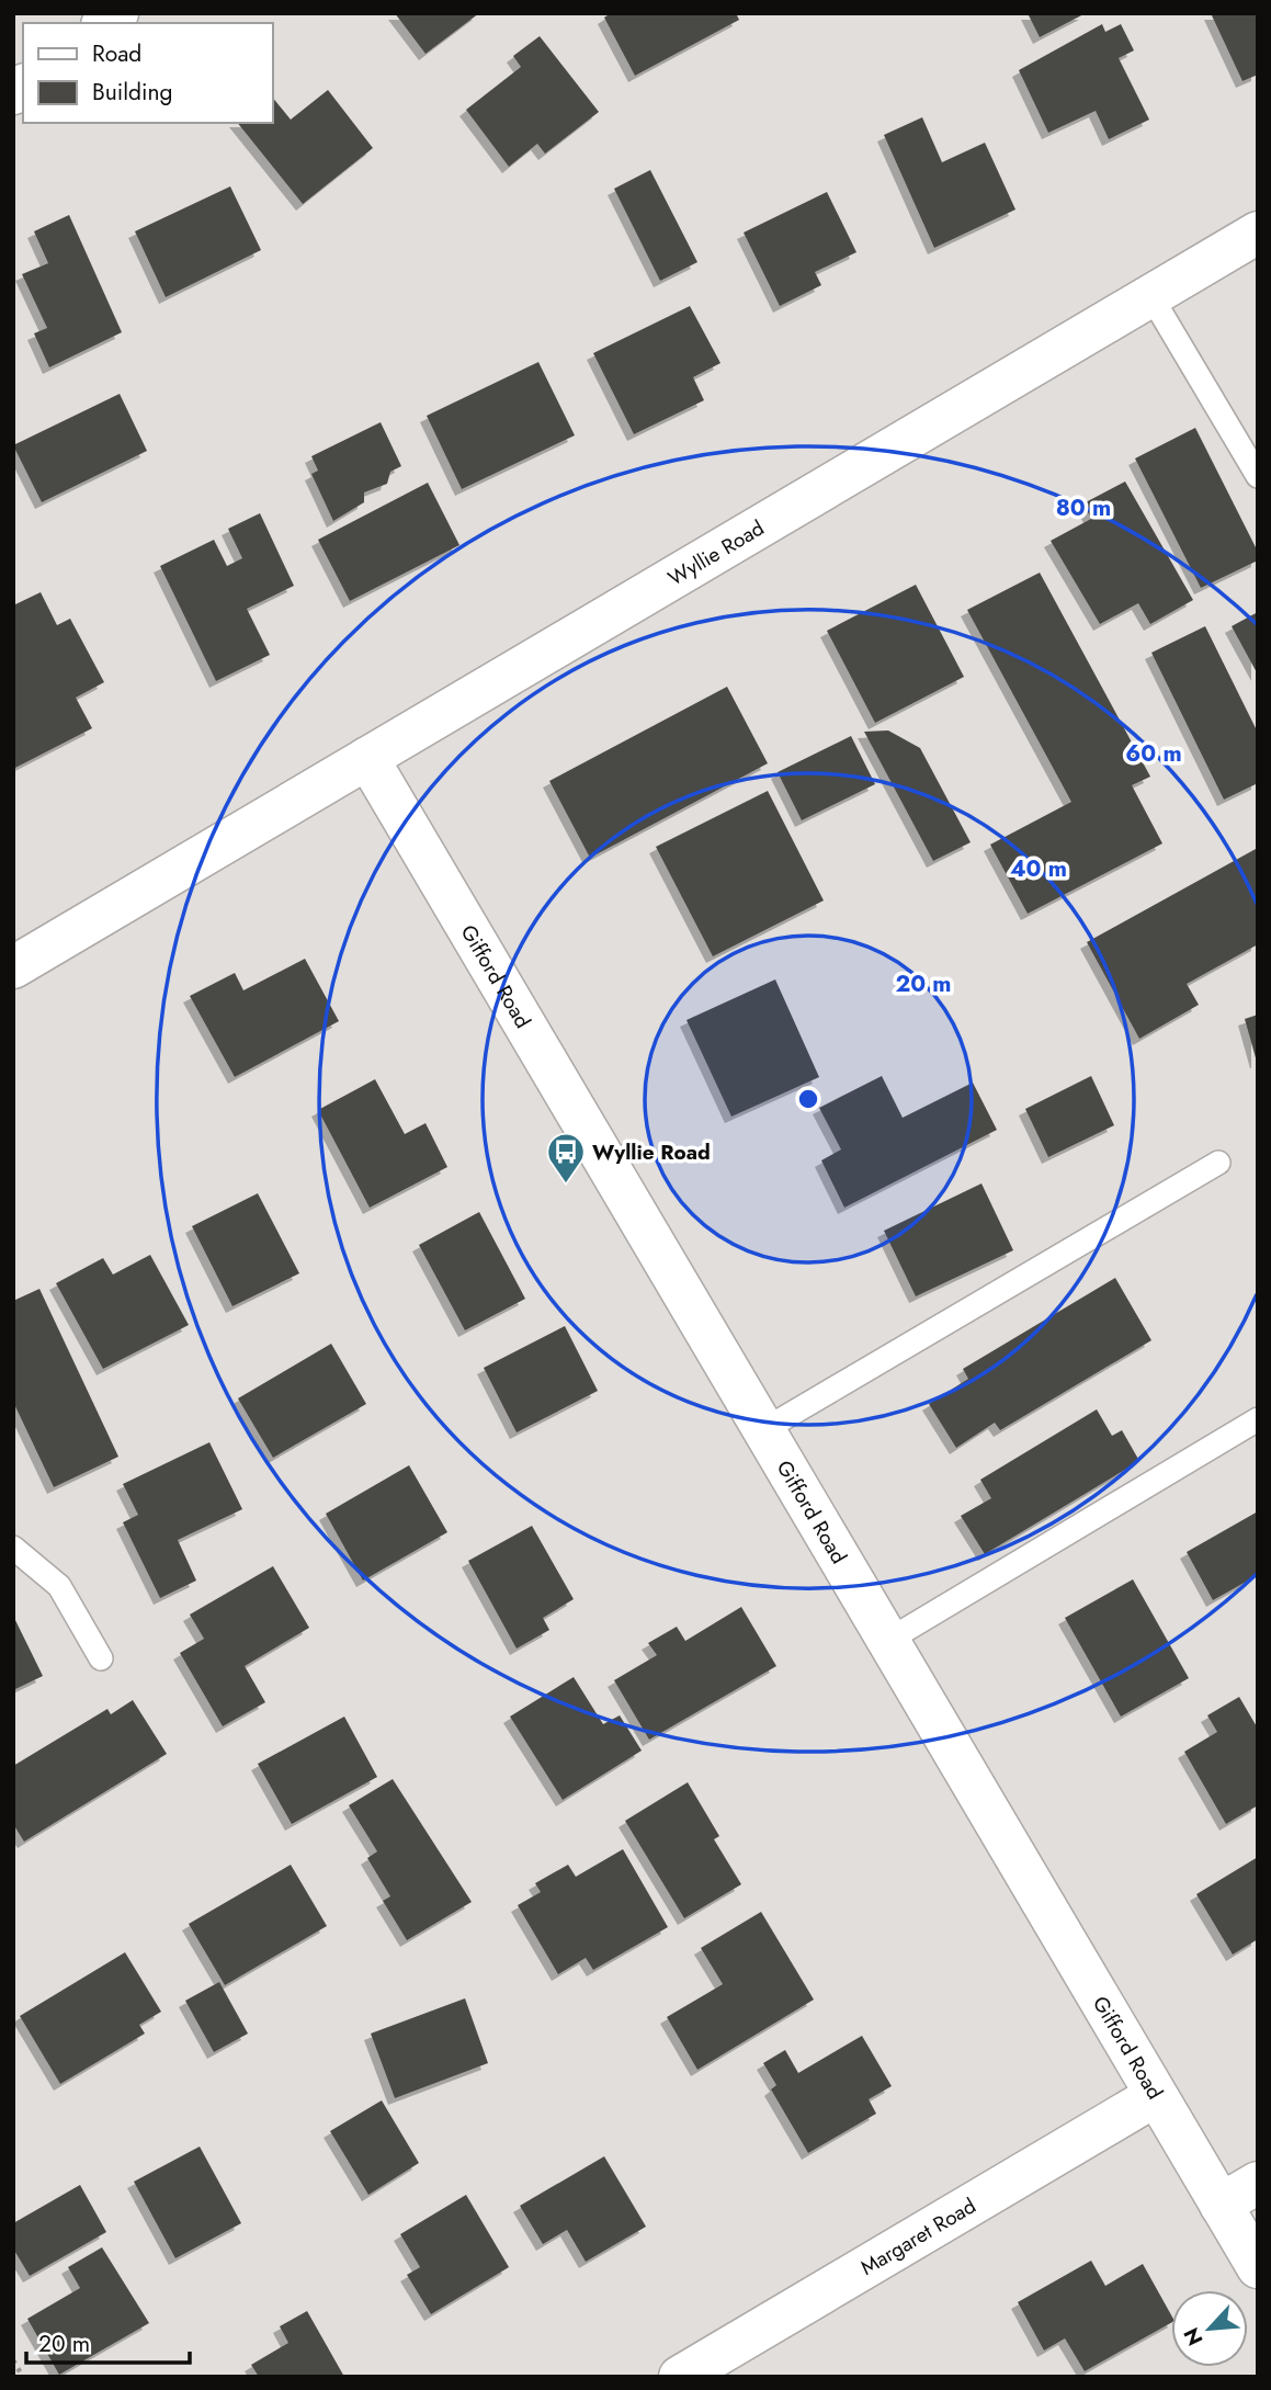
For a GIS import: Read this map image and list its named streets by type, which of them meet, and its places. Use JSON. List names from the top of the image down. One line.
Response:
{"streets":{"street":["Wyllie Road","Gifford Road","Margaret Road"]},"crossings":[["Wyllie Road","Gifford Road"],["Gifford Road","Margaret Road"]],"places":{"bus stop":["Wyllie Road"]},"legend":["Road","Building"],"scale_bar":"20 m","north":"bottom left","rings":["80 m","60 m","40 m","20 m"]}
